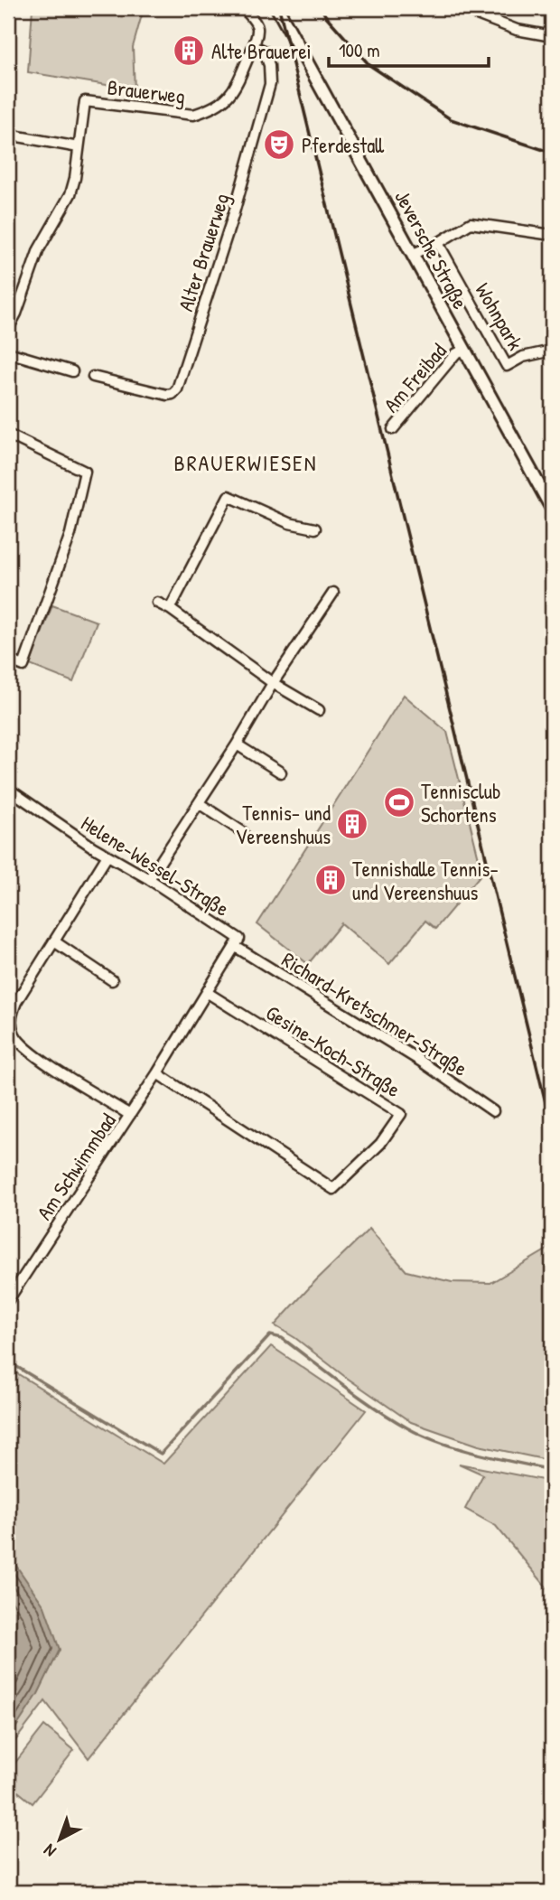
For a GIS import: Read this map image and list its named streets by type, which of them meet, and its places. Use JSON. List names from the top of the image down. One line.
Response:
{"streets":{"street":["Brauerweg","Jeversche Straße","Alter Brauerweg","Wohnpark","Am Freibad","Helene-Wessel-Straße","Richard-Kretschmer-Straße","Gesine-Koch-Straße","Am Schwimmbad"]},"crossings":[["Brauerweg","Alter Brauerweg"],["Jeversche Straße","Am Freibad"],["Helene-Wessel-Straße","Richard-Kretschmer-Straße"],["Helene-Wessel-Straße","Gesine-Koch-Straße"],["Helene-Wessel-Straße","Am Schwimmbad"]],"districts":["BRAUERWIESEN"],"places":{"building":["Alte Brauerei","Tennis- und Vereenshuus","Tennishalle Tennis- und Vereenshuus"],"theatre":["Pferdestall"],"sports":["Tennisclub Schortens"]},"scale_bar":"100 m","north":"bottom left"}
